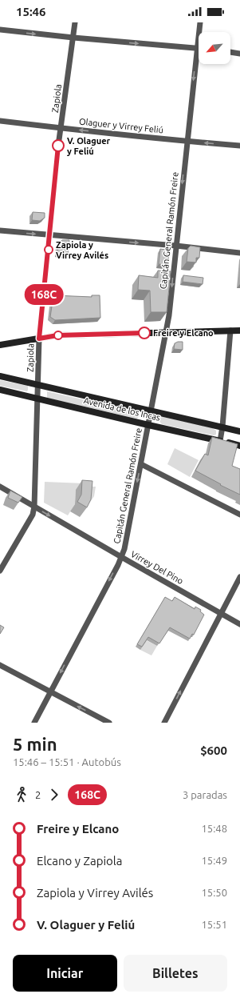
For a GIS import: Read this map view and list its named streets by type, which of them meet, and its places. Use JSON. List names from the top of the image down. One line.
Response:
{"streets":{"main road":["Avenida de los Incas"],"street":["Zapiola","Olaguer y Virrey Feliú","Capitán General Ramón Freire","Virrey Del Pino"]},"crossings":[["Zapiola","Olaguer y Virrey Feliú"],["Zapiola","Avenida de los Incas"],["Zapiola","Virrey Del Pino"],["Olaguer y Virrey Feliú","Capitán General Ramón Freire"],["Capitán General Ramón Freire","Avenida de los Incas"],["Capitán General Ramón Freire","Virrey Del Pino"]],"one_way":["Olaguer y Virrey Feliú","Capitán General Ramón Freire","Virrey Del Pino"],"places":["V. Olaguer y Feliú","Zapiola y Virrey Avilés","Freire y Elcano"],"lines":["bus line 168C"],"north":"bottom left","page":{"status":"15:46","on_map":"168C","heading":["5 min","15:46 – 15:51 · Autobús","$600"],"legs":["2","168C","3 paradas"],"list":[{"name":"Freire y Elcano","value":"15:48"},{"name":"Elcano y Zapiola","value":"15:49"},{"name":"Zapiola y Virrey Avilés","value":"15:50"},{"name":"V. Olaguer y Feliú","value":"15:51"}],"buttons":["Iniciar","Billetes"]}}
